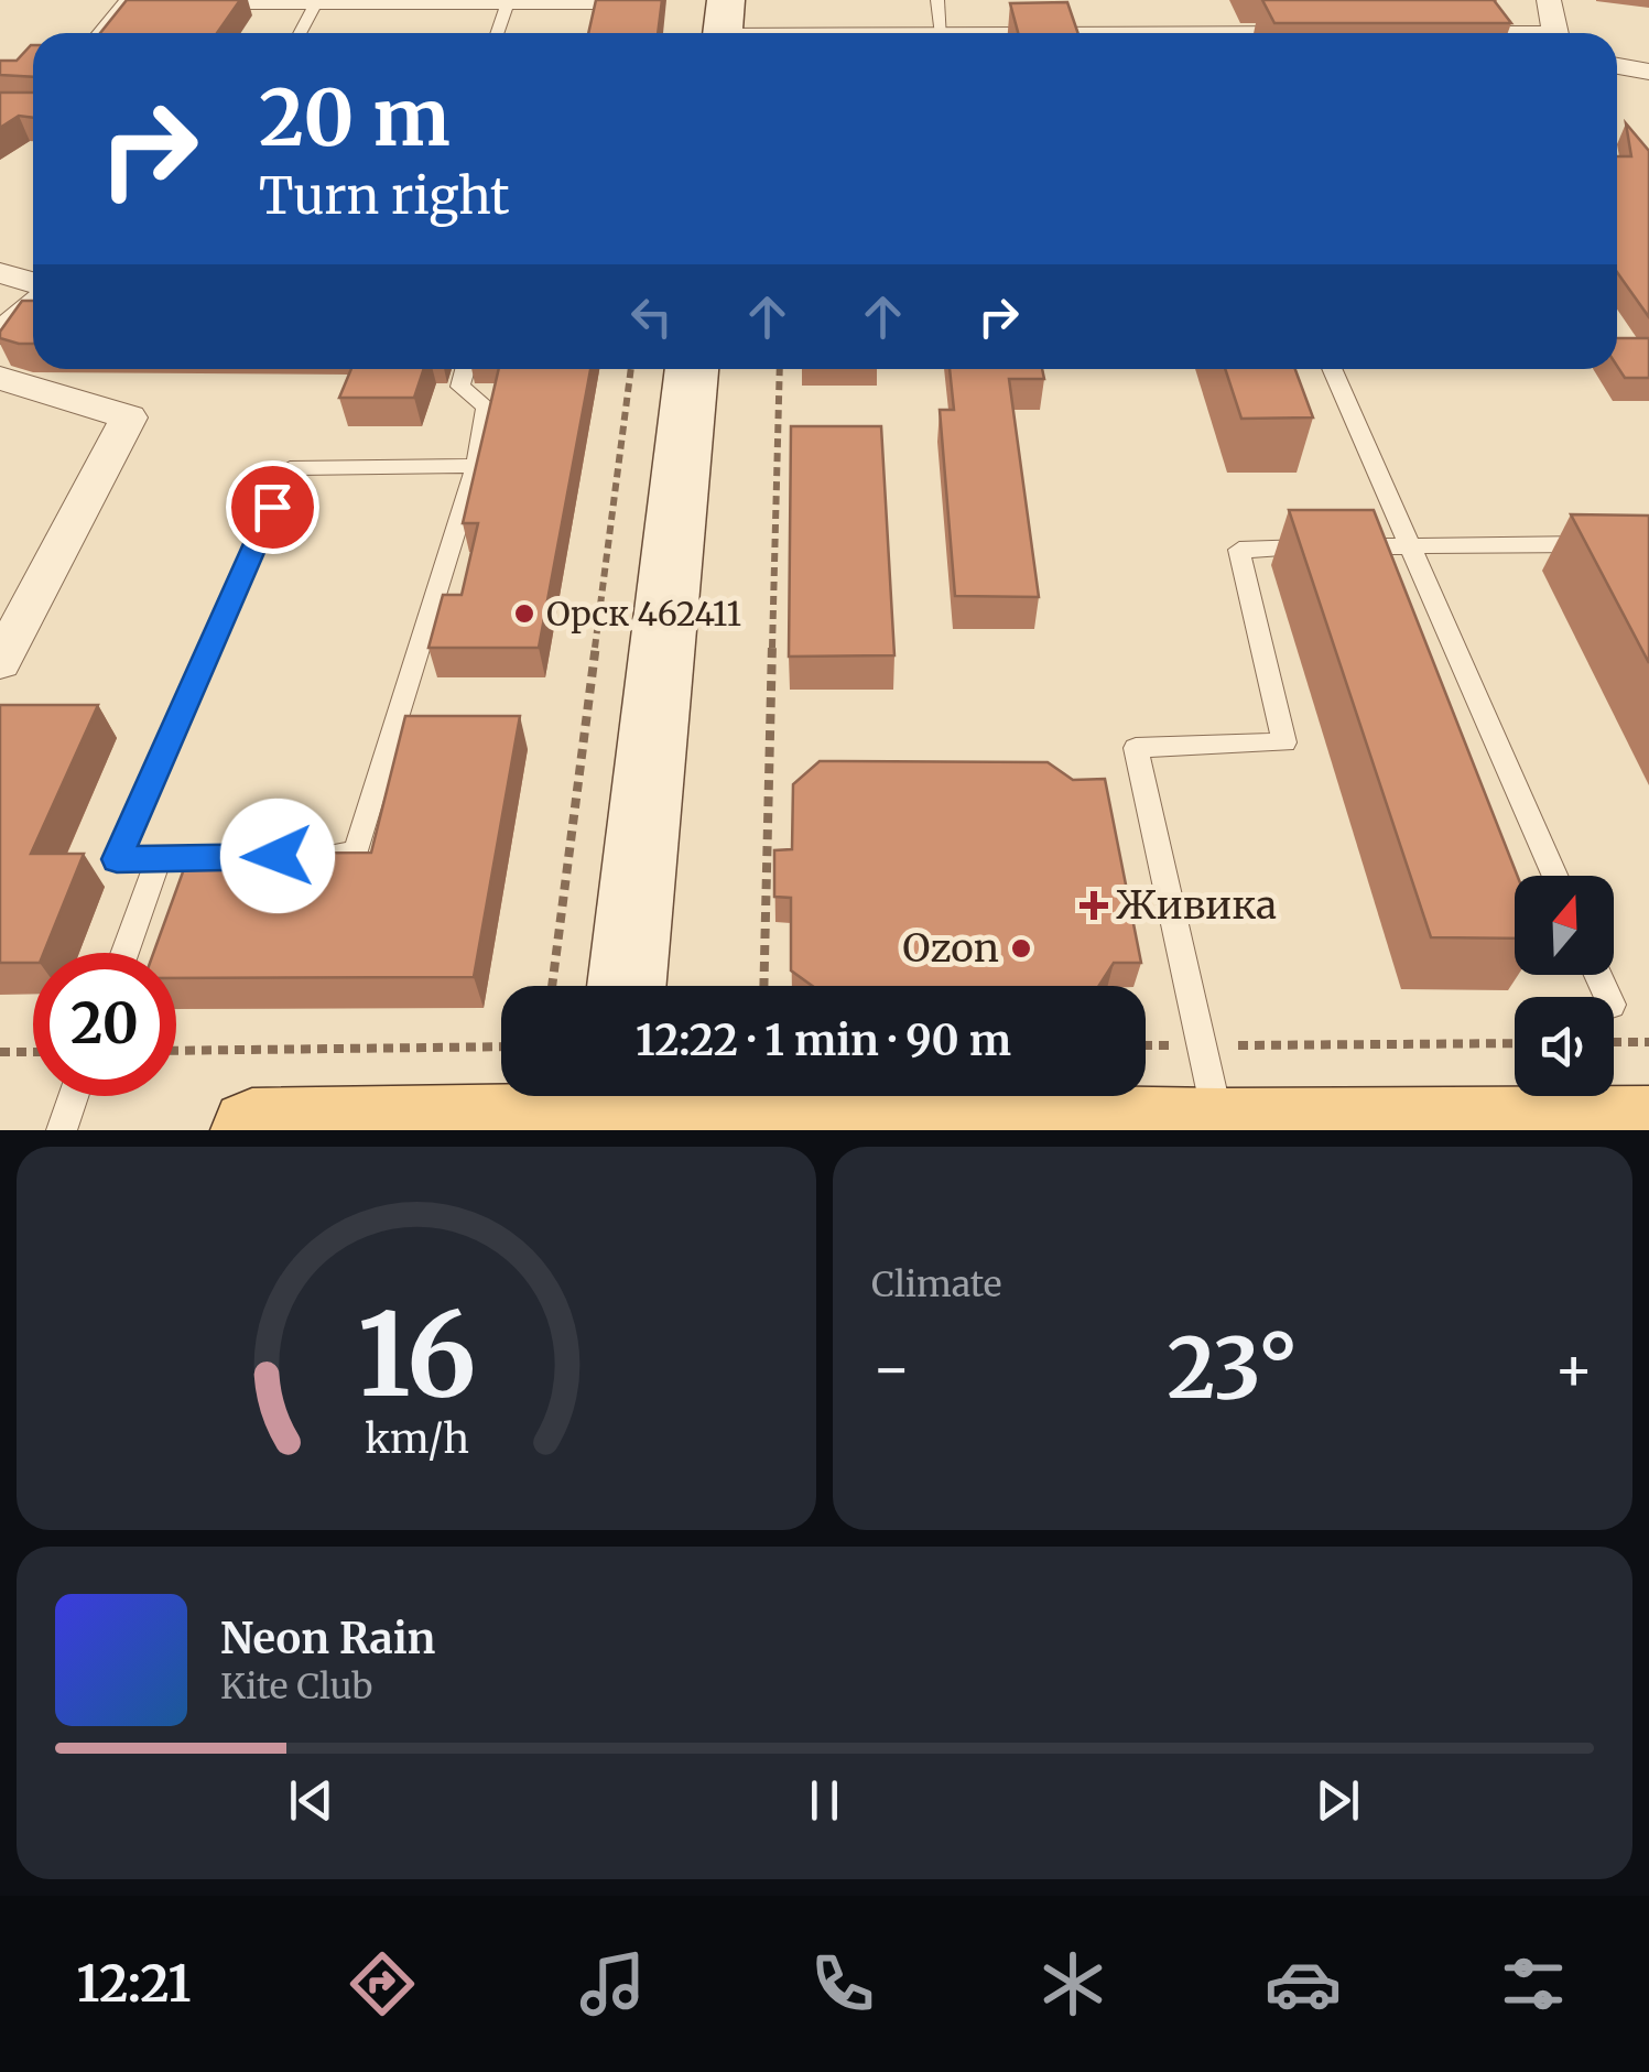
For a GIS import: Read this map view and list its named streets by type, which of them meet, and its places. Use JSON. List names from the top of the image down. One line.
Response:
{"places":{"other":["Орск 462411","Ozon"],"health":["Живика"]},"north":"top","page":{"turn":["20 m","Turn right"],"limit":"20","trip":"12:22 · 1 min · 90 m","tile":"Climate","heat":["−","23°","+"],"song":["Neon Rain","Kite Club"],"tabs":"12:21","gauge":["16","km/h"]}}
